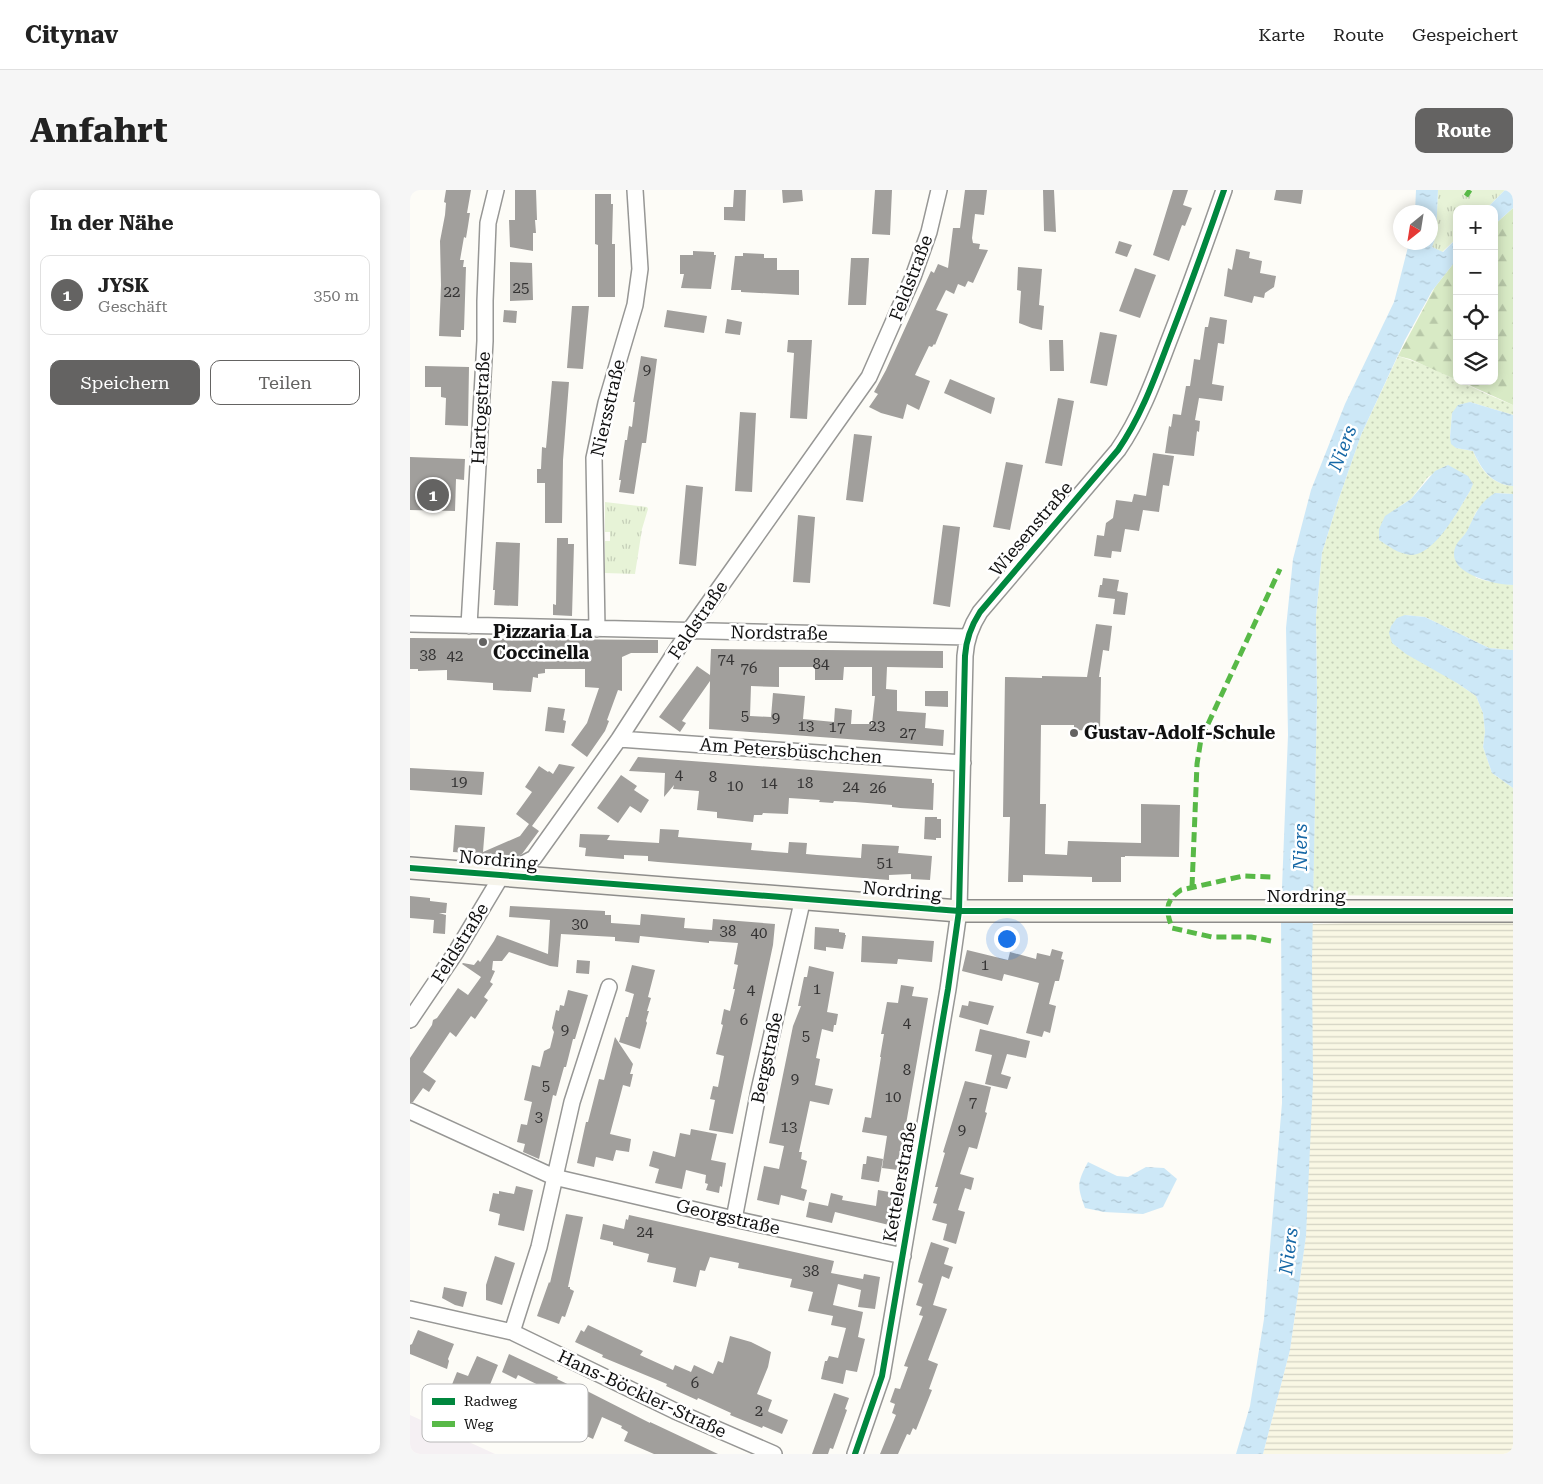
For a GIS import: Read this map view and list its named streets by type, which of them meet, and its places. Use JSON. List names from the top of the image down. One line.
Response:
{"streets":{"street":["Feldstraße","Hartogstraße","Niersstraße","Wiesenstraße","Nordstraße","Am Petersbüschchen","Nordring","Bergstraße","Kettelerstraße","Georgstraße","Hans-Böckler-Straße"]},"crossings":[["Feldstraße","Nordstraße"],["Feldstraße","Am Petersbüschchen"],["Feldstraße","Nordring"],["Hartogstraße","Nordstraße"],["Niersstraße","Nordstraße"],["Wiesenstraße","Nordstraße"],["Wiesenstraße","Am Petersbüschchen"],["Wiesenstraße","Nordring"],["Wiesenstraße","Kettelerstraße"],["Nordring","Bergstraße"],["Nordring","Kettelerstraße"],["Bergstraße","Georgstraße"],["Kettelerstraße","Georgstraße"]],"water":["Niers"],"places":["Pizzaria La Coccinella","Gustav-Adolf-Schule"],"house_numbers":["25","22","9","38","42","74","84","76","5","9","13","23","17","27","4","8","19","14","18","10","24","26","51","30","38","40","1","1","4","6","4","9","5","8","9","5","10","7","3","13","9","24","38","6","2"],"legend":["Radweg","Weg"],"north":"bottom left","page":{"header":"Citynav","nav":["Karte","Route","Gespeichert"],"buttons":["Route",["Speichern","Teilen"]],"title":"Anfahrt","heading":"In der Nähe","map_buttons":["+","−"],"list":[{"mark":"1","name":"JYSK","note":"Geschäft","value":"350 m"}],"pins":"1"}}
